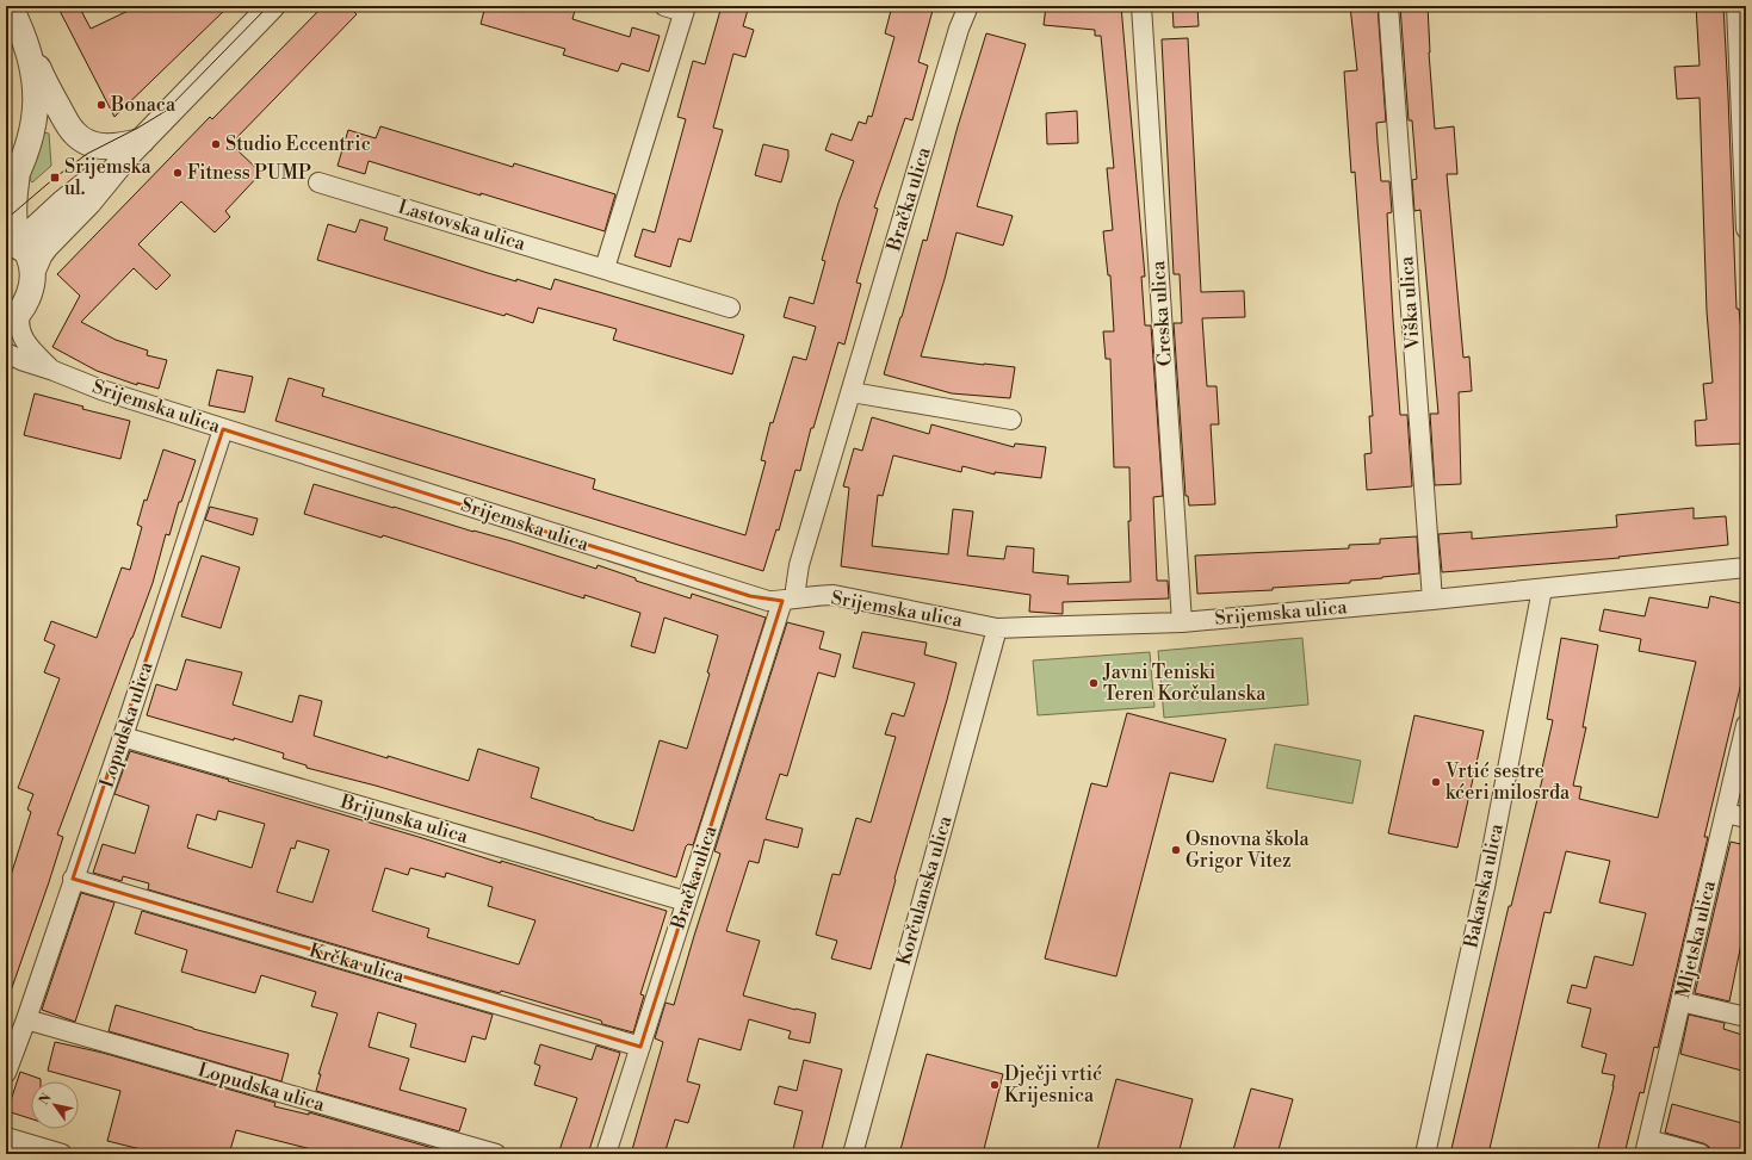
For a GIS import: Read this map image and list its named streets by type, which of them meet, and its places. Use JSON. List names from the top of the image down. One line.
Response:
{"streets":{"street":["Bračka ulica","Lastovska ulica","Viška ulica","Creska ulica","Srijemska ulica","Lopudska ulica","Brijunska ulica","Bakarska ulica","Korčulanska ulica","Mljetska ulica","Krčka ulica"]},"crossings":[["Bračka ulica","Srijemska ulica"],["Bračka ulica","Brijunska ulica"],["Bračka ulica","Krčka ulica"],["Viška ulica","Srijemska ulica"],["Creska ulica","Srijemska ulica"],["Srijemska ulica","Lopudska ulica"],["Srijemska ulica","Bakarska ulica"],["Srijemska ulica","Korčulanska ulica"],["Lopudska ulica","Brijunska ulica"],["Lopudska ulica","Krčka ulica"]],"places":{"other":["Bonaca","Studio Eccentric","Fitness PUMP","Javni Teniski Teren Korčulanska","Vrtić sestre kćeri milosrđa","Osnovna škola Grigor Vitez","Dječji vrtić Krijesnica"],"transit":["Srijemska ul."]},"north":"top left"}
